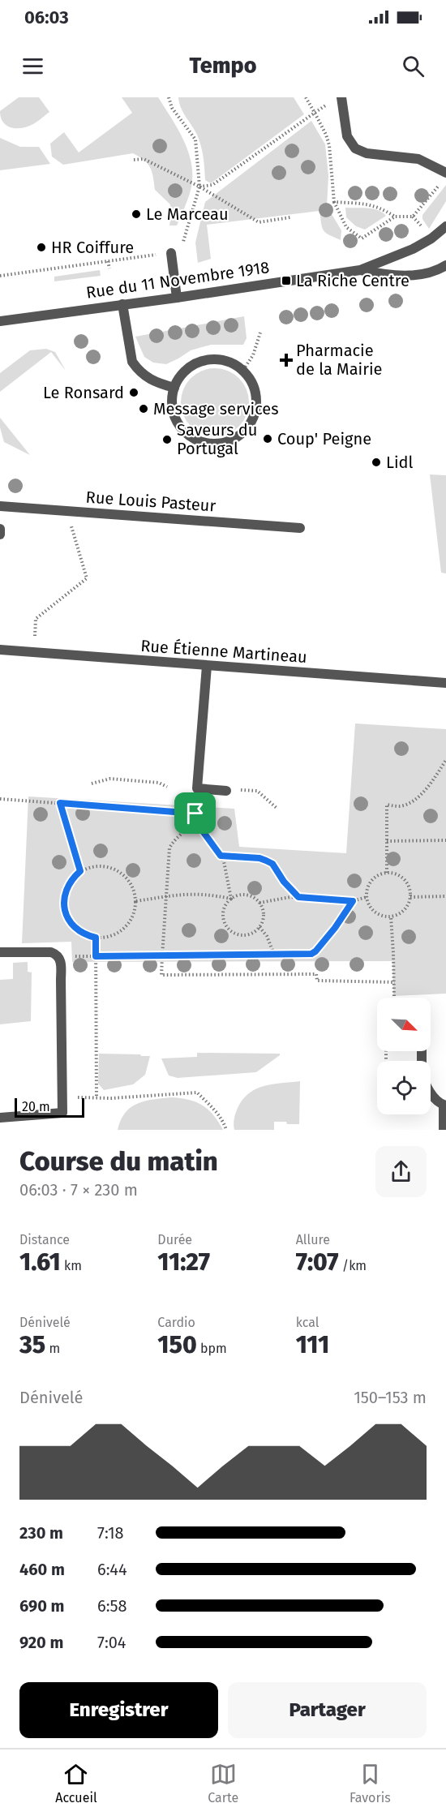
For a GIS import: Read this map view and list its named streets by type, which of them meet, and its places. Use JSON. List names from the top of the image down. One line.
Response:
{"streets":{"street":["Rue du 11 Novembre 1918","Rue Louis Pasteur","Rue Étienne Martineau"]},"places":{"other":["Le Marceau","HR Coiffure","Le Ronsard","Message services","Coup' Peigne","Saveurs du Portugal","Lidl"],"transit":["La Riche Centre"],"health":["Pharmacie de la Mairie"]},"scale_bar":"20 m","north":"bottom right","page":{"status":"06:03","header":"Tempo","scale":"20 m","heading":["Course du matin","06:03 · 7 × 230 m"],"stats":[["Distance","1.61 km"],["Durée","11:27"],["Allure","7:07 /km"],["Dénivelé","35 m"],["Cardio","150 bpm"],["kcal","111"]],"chart":["Dénivelé","150–153 m"],"list":[{"name":"230 m","note":"7:18"},{"name":"460 m","note":"6:44"},{"name":"690 m","note":"6:58"},{"name":"920 m","note":"7:04"}],"buttons":["Enregistrer","Partager"],"tabs":["Accueil","Carte","Favoris"]}}
